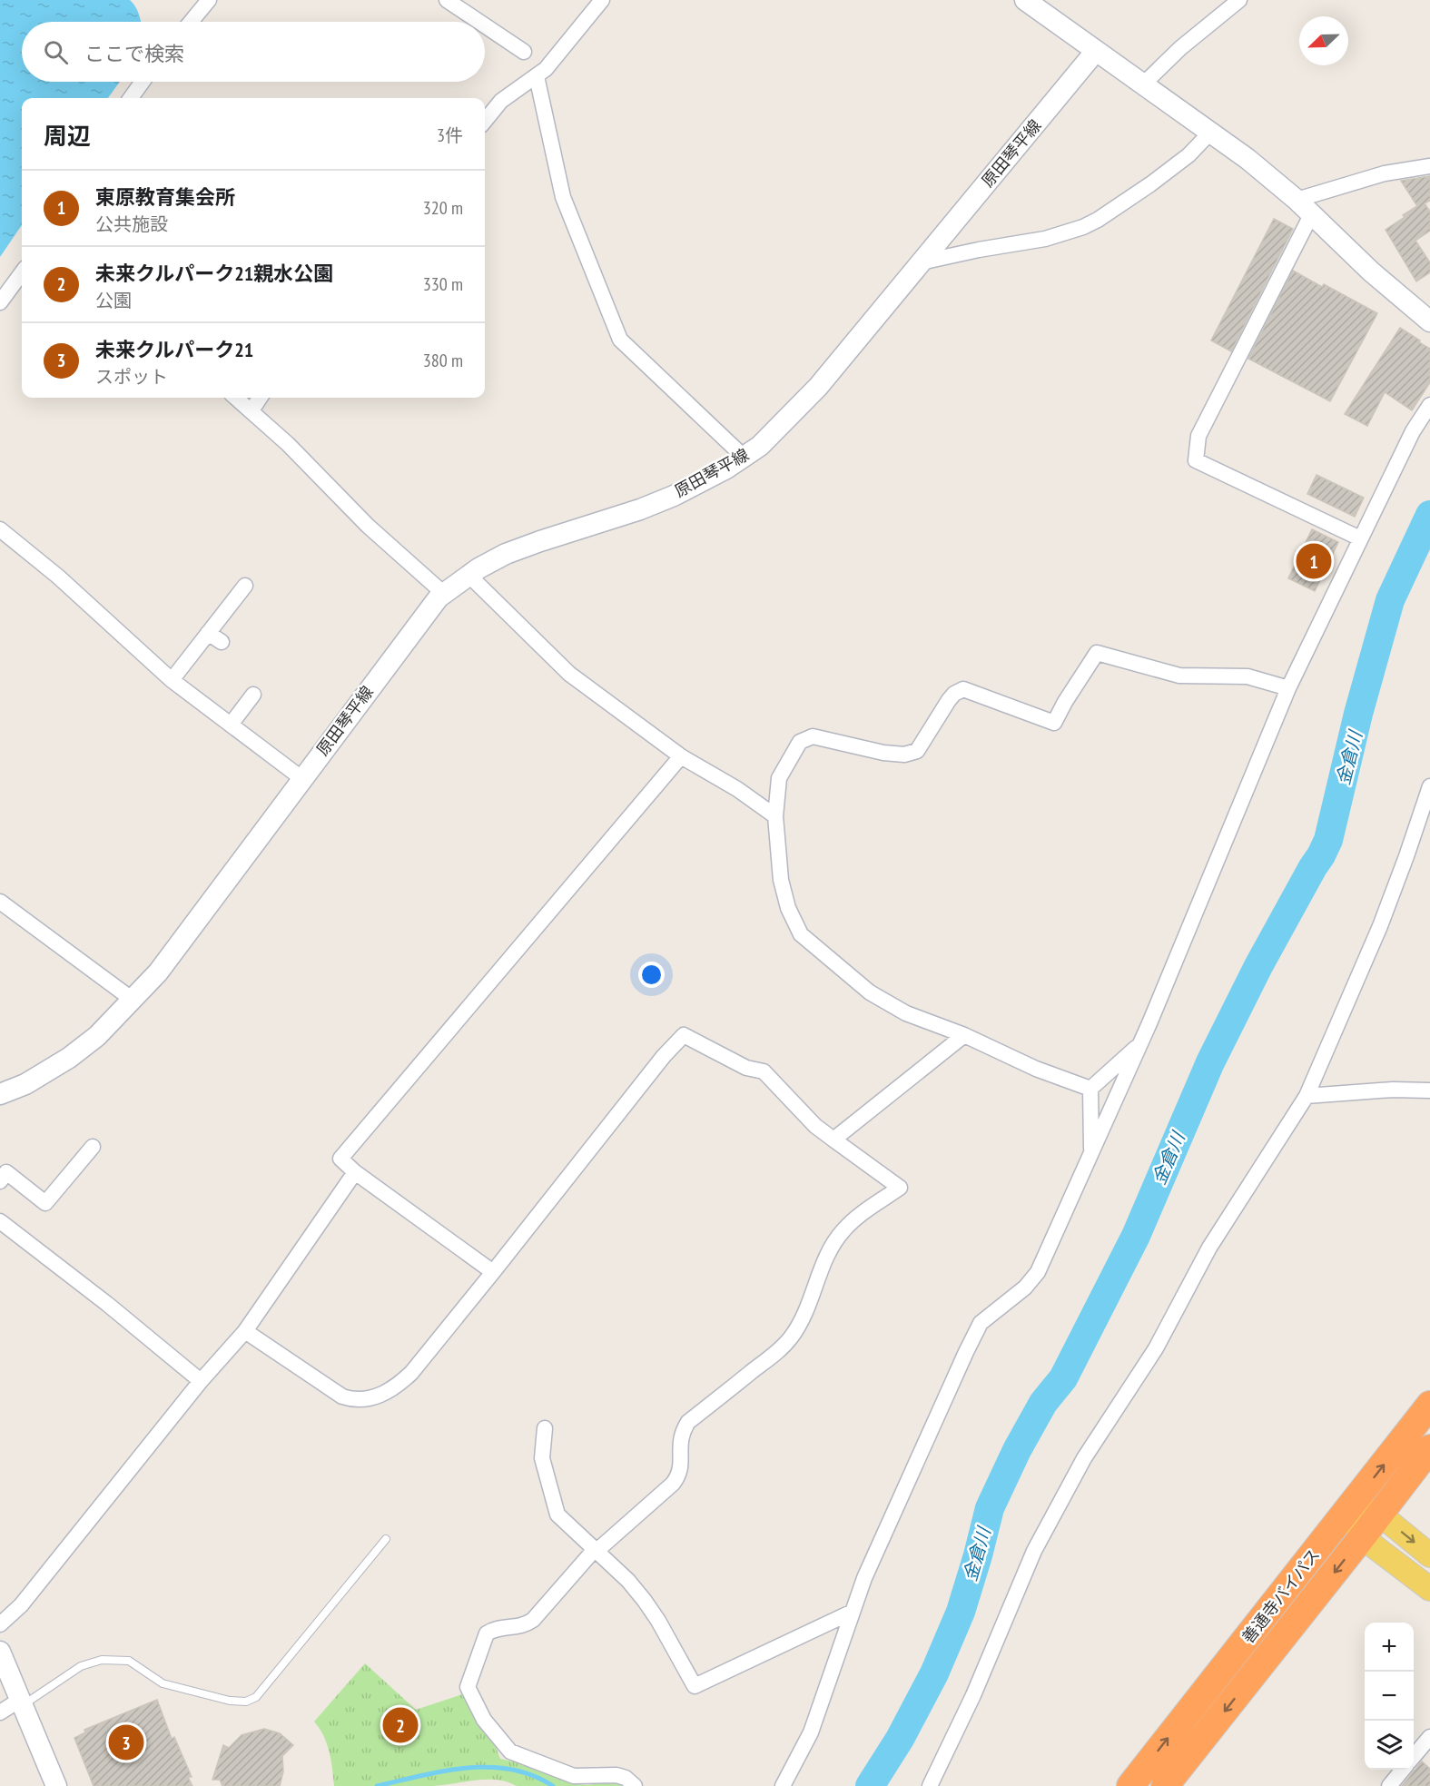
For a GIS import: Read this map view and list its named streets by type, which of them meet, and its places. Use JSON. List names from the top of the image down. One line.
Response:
{"streets":{"highway":["善通寺バイパス"],"main road":["原田琴平線"]},"water":["金倉川"],"north":"bottom left","page":{"search":"ここで検索","heading":["周辺","3件"],"list":[{"mark":"1","name":"東原教育集会所","note":"公共施設","value":"320 m"},{"mark":"2","name":"未来クルパーク21親水公園","note":"公園","value":"330 m"},{"mark":"3","name":"未来クルパーク21","note":"スポット","value":"380 m"}],"pins":["1","2","3"],"map_buttons":["+","−"]}}
